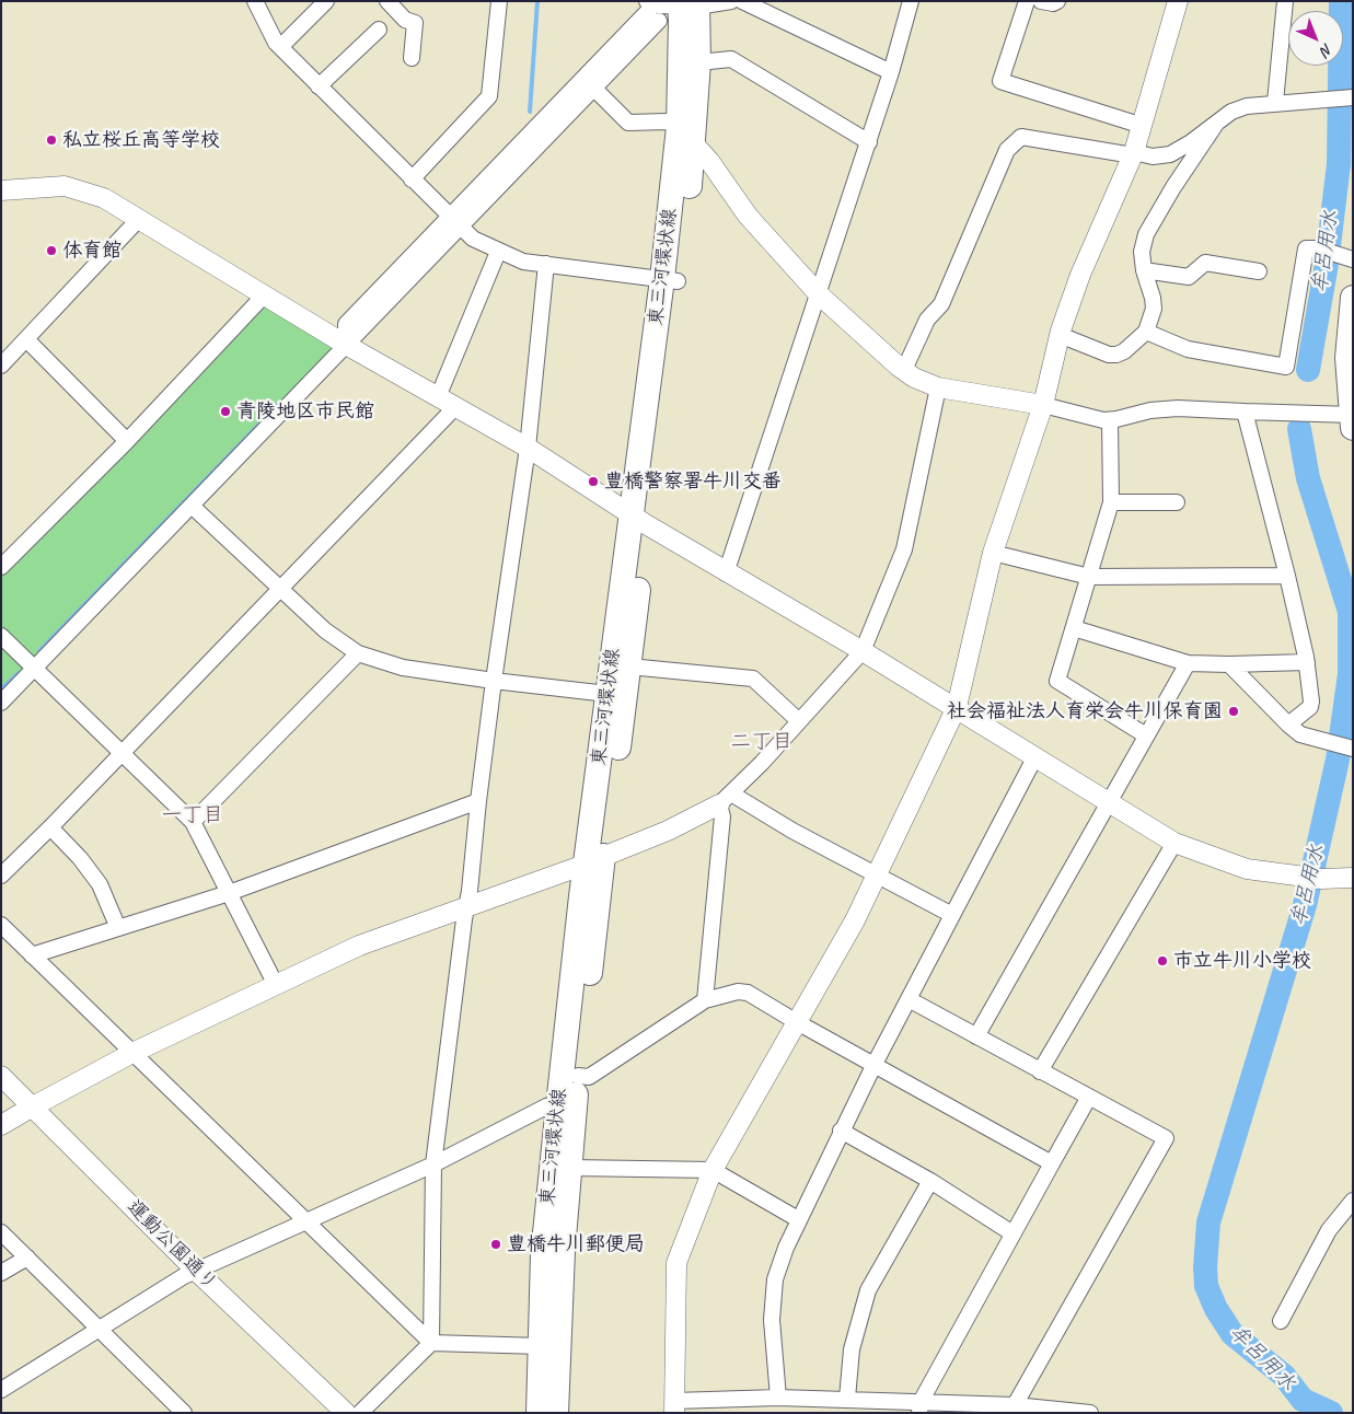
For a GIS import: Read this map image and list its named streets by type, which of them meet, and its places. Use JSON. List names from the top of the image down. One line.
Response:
{"streets":{"main road":["東三河環状線"],"street":["運動公園通り"]},"districts":["二丁目","一丁目"],"water":["牟呂用水"],"places":["私立桜丘高等学校","体育館","青陵地区市民館","豊橋警察署牛川交番","社会福祉法人育栄会牛川保育園","市立牛川小学校","豊橋牛川郵便局"],"north":"bottom right"}
